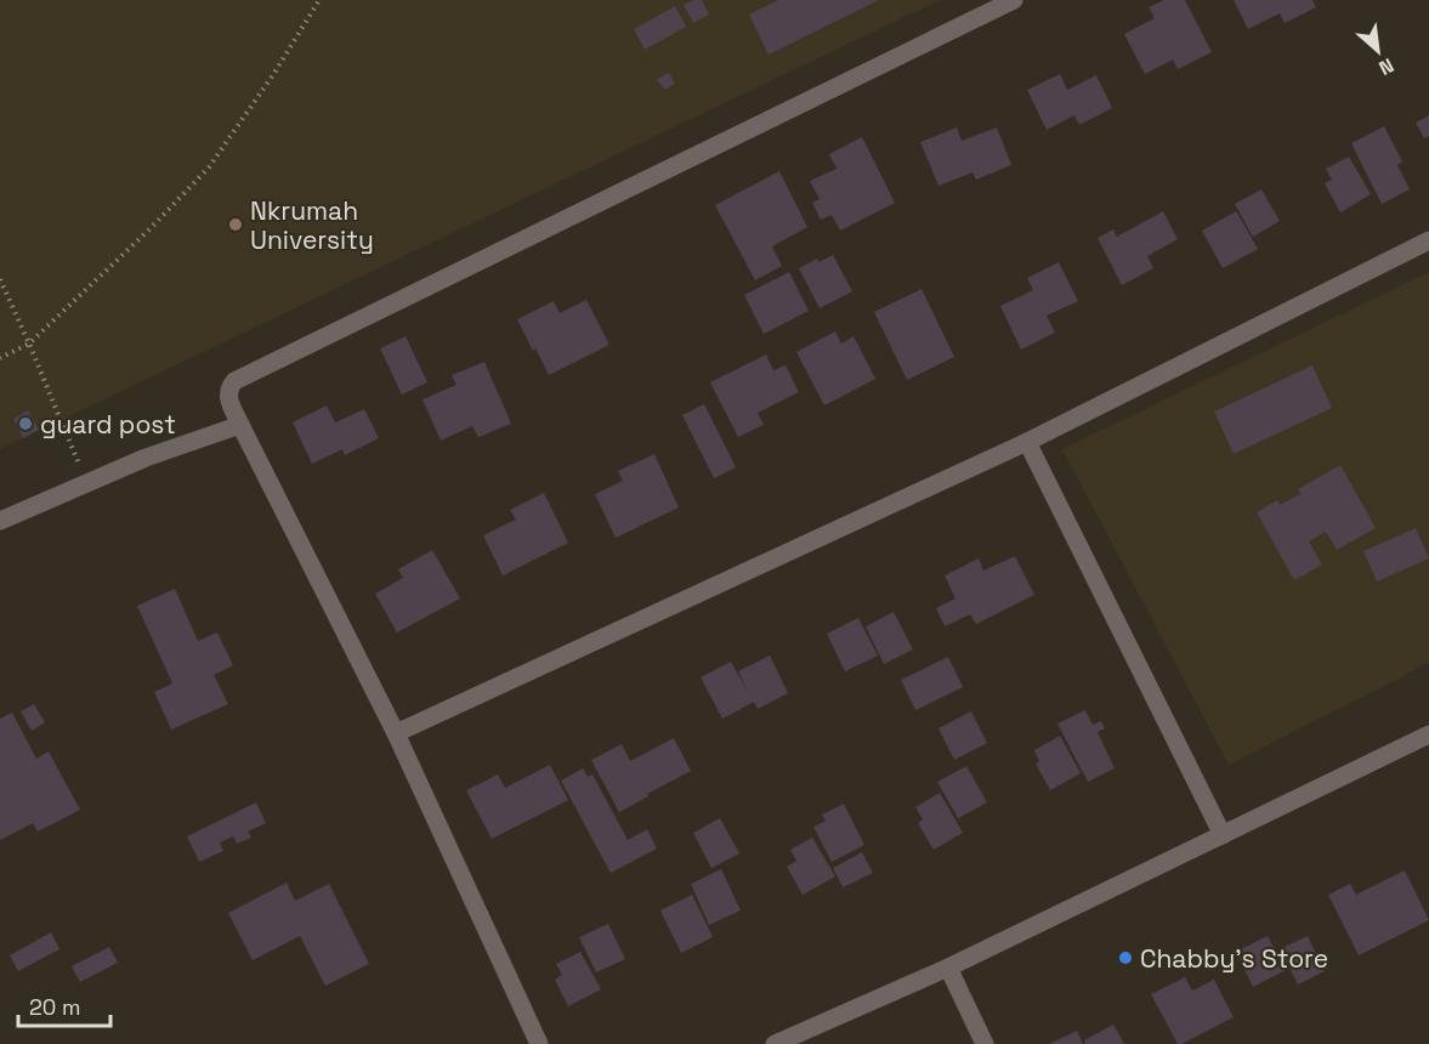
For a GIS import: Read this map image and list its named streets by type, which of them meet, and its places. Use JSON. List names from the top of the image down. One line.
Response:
{"places":["Nkrumah University","guard post","Chabby's Store"],"scale_bar":"20 m","north":"bottom right"}
